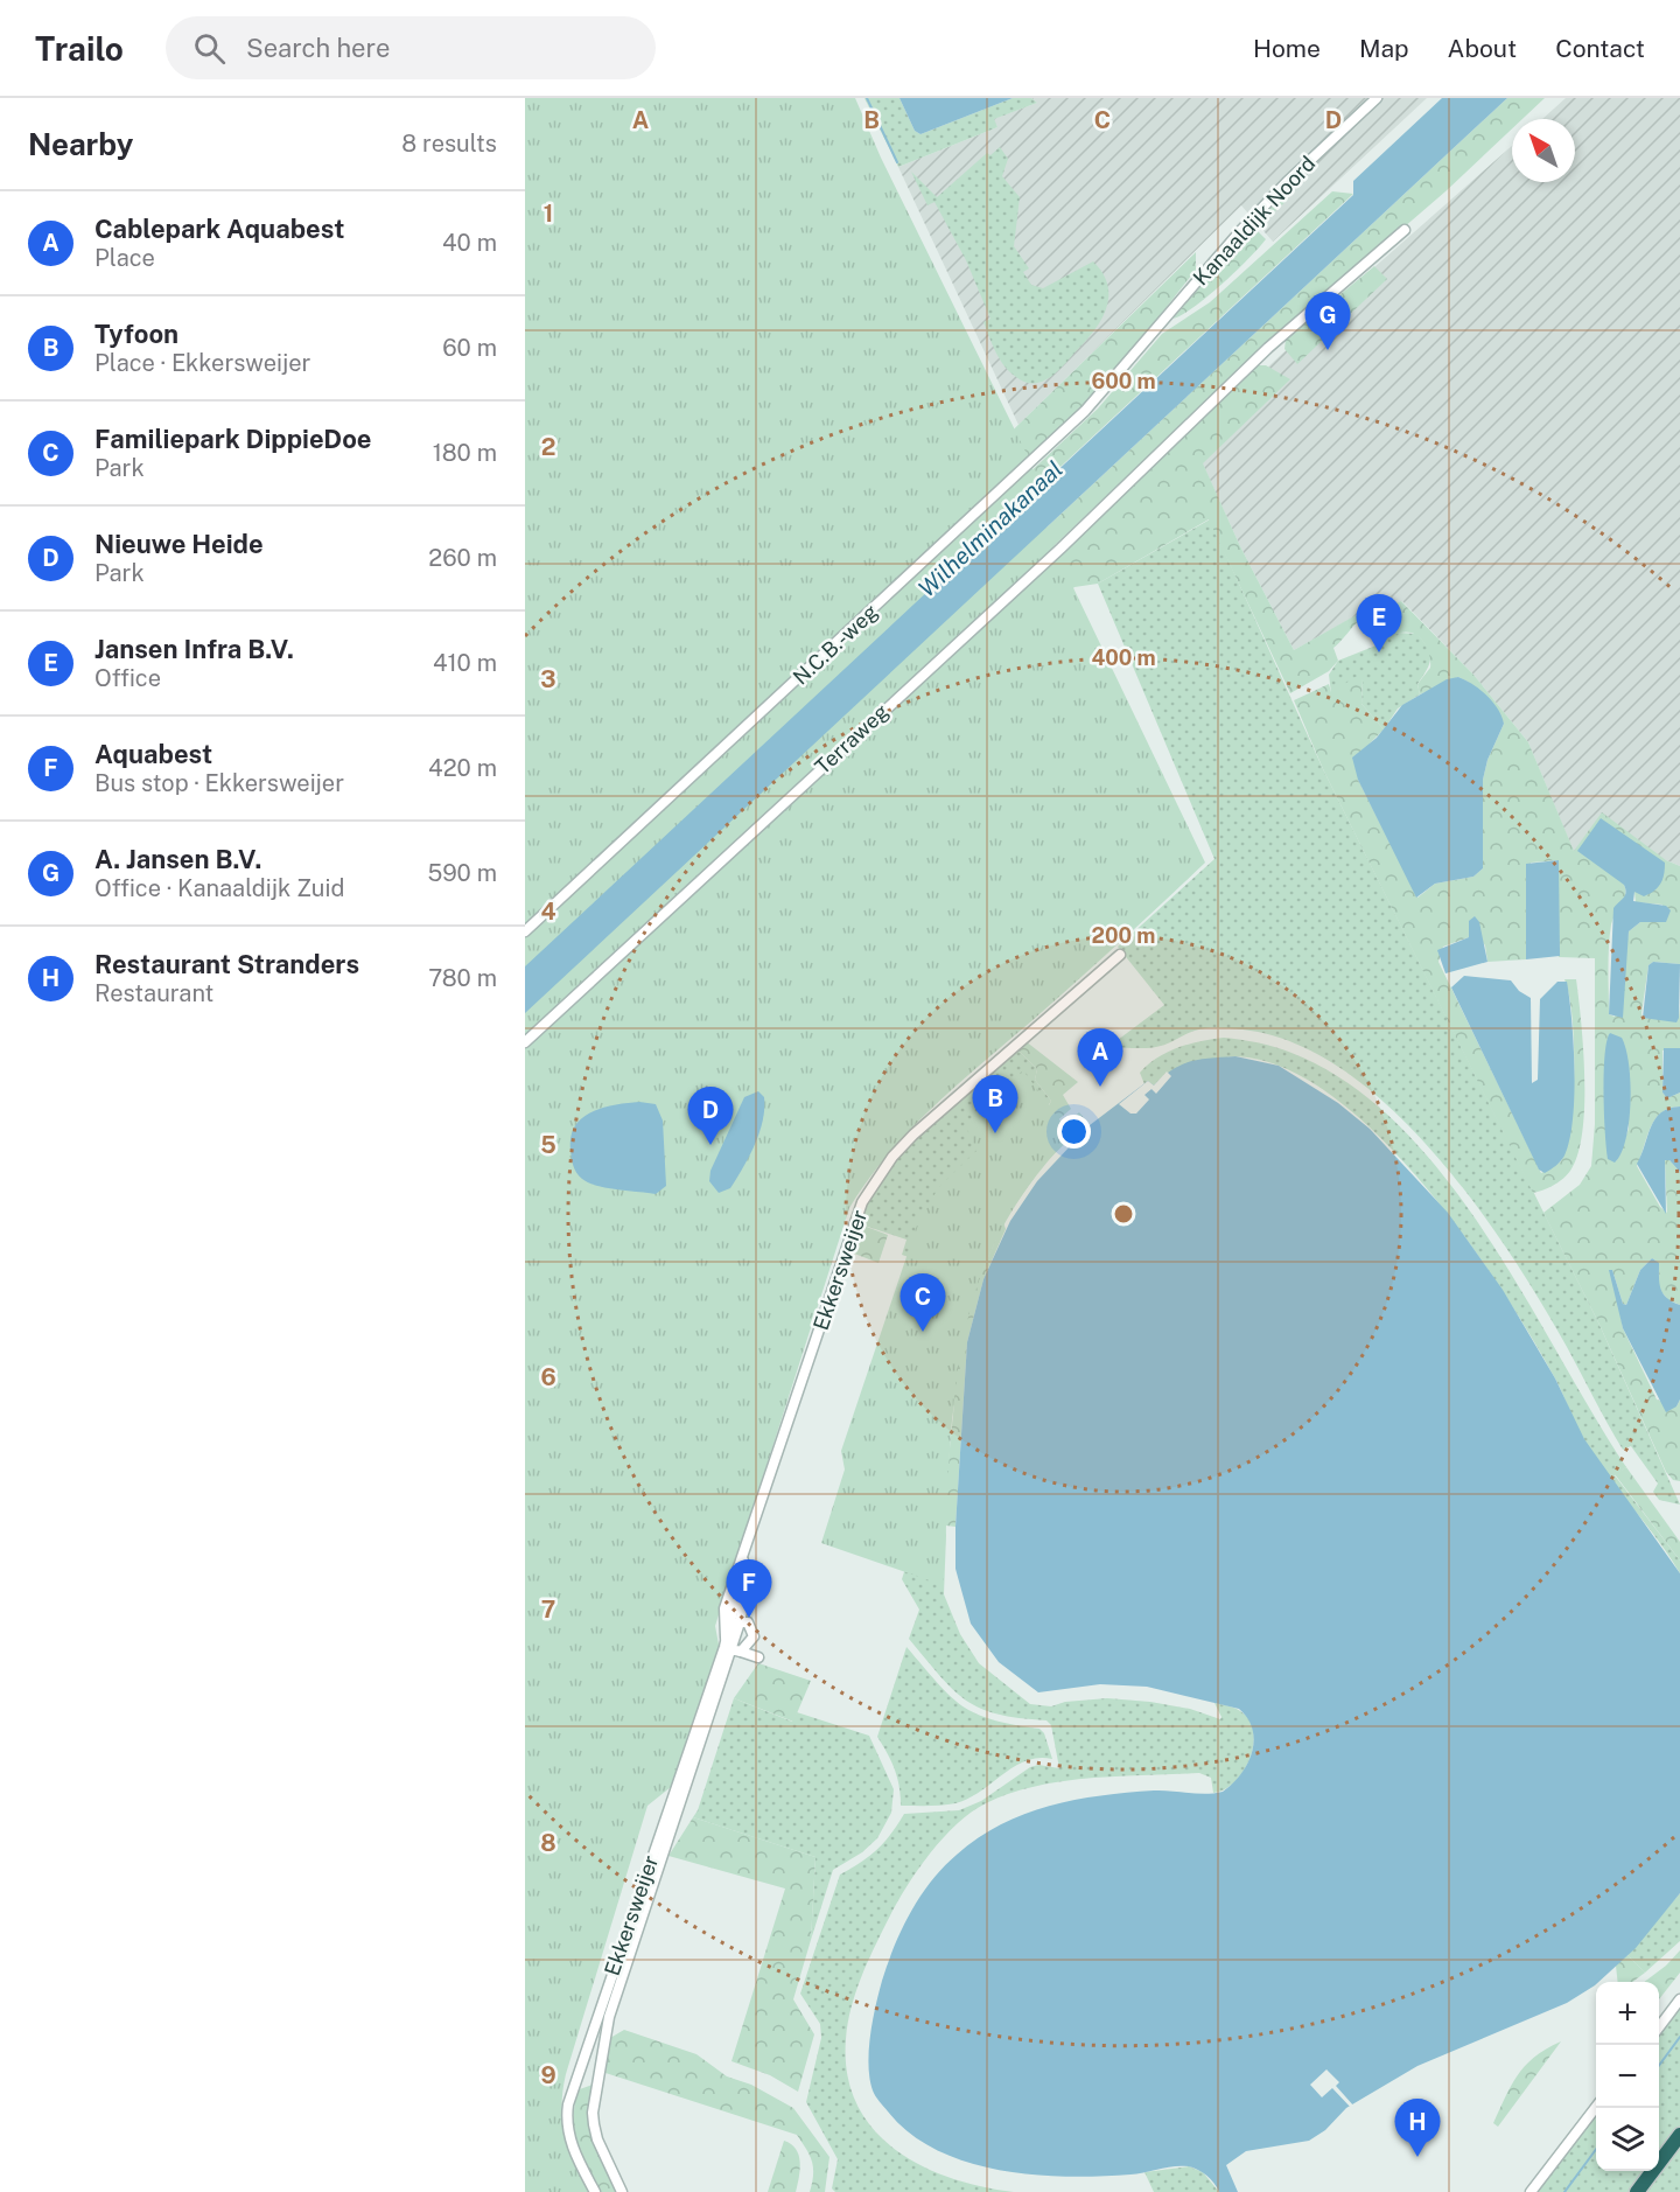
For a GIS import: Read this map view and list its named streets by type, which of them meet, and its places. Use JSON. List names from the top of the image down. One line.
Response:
{"streets":{"street":["Kanaaldijk Noord","N.C.B.-weg","Terraweg","Ekkersweijer"]},"crossings":[["Kanaaldijk Noord","N.C.B.-weg"]],"water":["Wilhelminakanaal"],"north":"top left","page":{"header":"Trailo","search":"Search here","nav":["Home","Map","About","Contact"],"heading":["Nearby","8 results"],"list":[{"mark":"A","name":"Cablepark Aquabest","note":"Place","value":"40 m"},{"mark":"B","name":"Tyfoon","note":"Place · Ekkersweijer","value":"60 m"},{"mark":"C","name":"Familiepark DippieDoe","note":"Park","value":"180 m"},{"mark":"D","name":"Nieuwe Heide","note":"Park","value":"260 m"},{"mark":"E","name":"Jansen Infra B.V.","note":"Office","value":"410 m"},{"mark":"F","name":"Aquabest","note":"Bus stop · Ekkersweijer","value":"420 m"},{"mark":"G","name":"A. Jansen B.V.","note":"Office · Kanaaldijk Zuid","value":"590 m"},{"mark":"H","name":"Restaurant Stranders","note":"Restaurant","value":"780 m"}],"pins":["G","E","A","B","D","C","F","H"],"map_buttons":["+","−"]},"grid":{"columns":["A","B","C","D"],"rows":["1","2","3","4","5","6","7","8","9"]},"rings":["600 m","400 m","200 m"]}
